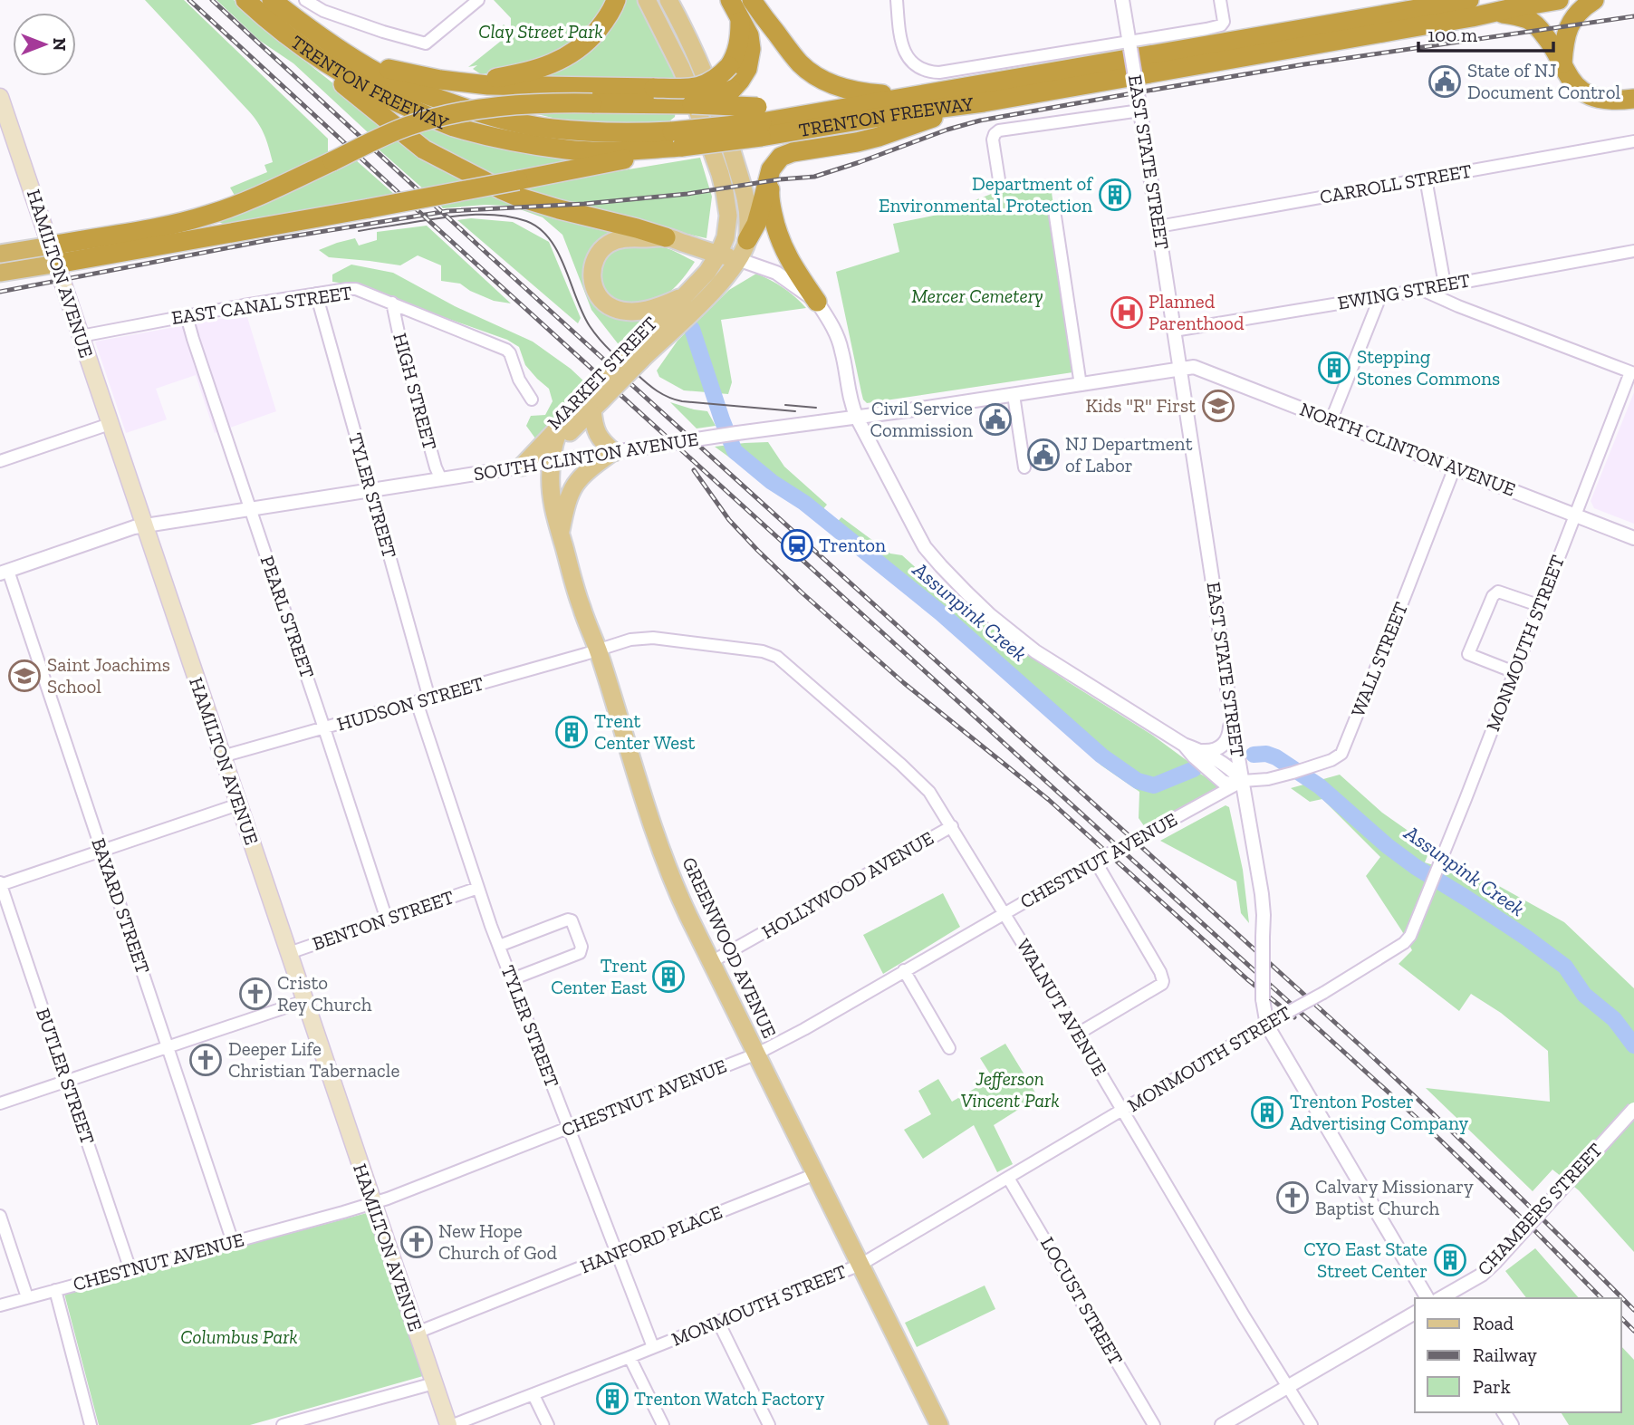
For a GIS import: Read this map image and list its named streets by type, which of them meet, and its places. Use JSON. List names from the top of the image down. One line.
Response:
{"streets":{"highway":["TRENTON FREEWAY"],"main road":["HAMILTON AVENUE","MARKET STREET","GREENWOOD AVENUE"],"street":["EAST STATE STREET","CARROLL STREET","EWING STREET","EAST CANAL STREET","HIGH STREET","NORTH CLINTON AVENUE","SOUTH CLINTON AVENUE","TYLER STREET","PEARL STREET","MONMOUTH STREET","WALL STREET","HUDSON STREET","CHESTNUT AVENUE","HOLLYWOOD AVENUE","BAYARD STREET","BENTON STREET","WALNUT AVENUE","BUTLER STREET","CHAMBERS STREET","HANFORD PLACE","LOCUST STREET"]},"crossings":[["EAST STATE STREET","CARROLL STREET"],["EAST STATE STREET","EWING STREET"],["EAST STATE STREET","NORTH CLINTON AVENUE"],["EAST STATE STREET","SOUTH CLINTON AVENUE"],["EAST STATE STREET","MONMOUTH STREET"],["EAST STATE STREET","WALL STREET"],["EAST STATE STREET","CHESTNUT AVENUE"],["HAMILTON AVENUE","EAST CANAL STREET"],["HAMILTON AVENUE","SOUTH CLINTON AVENUE"],["HAMILTON AVENUE","HUDSON STREET"],["HAMILTON AVENUE","CHESTNUT AVENUE"],["HAMILTON AVENUE","BENTON STREET"],["HAMILTON AVENUE","HANFORD PLACE"],["EAST CANAL STREET","HIGH STREET"],["EAST CANAL STREET","TYLER STREET"],["EAST CANAL STREET","PEARL STREET"],["MARKET STREET","SOUTH CLINTON AVENUE"],["MARKET STREET","GREENWOOD AVENUE"],["HIGH STREET","SOUTH CLINTON AVENUE"],["NORTH CLINTON AVENUE","SOUTH CLINTON AVENUE"],["NORTH CLINTON AVENUE","MONMOUTH STREET"],["NORTH CLINTON AVENUE","WALL STREET"],["SOUTH CLINTON AVENUE","TYLER STREET"],["SOUTH CLINTON AVENUE","PEARL STREET"],["SOUTH CLINTON AVENUE","BAYARD STREET"],["SOUTH CLINTON AVENUE","GREENWOOD AVENUE"],["TYLER STREET","MONMOUTH STREET"],["TYLER STREET","HUDSON STREET"],["TYLER STREET","CHESTNUT AVENUE"],["TYLER STREET","BENTON STREET"],["TYLER STREET","HANFORD PLACE"],["PEARL STREET","HUDSON STREET"],["PEARL STREET","BENTON STREET"],["MONMOUTH STREET","GREENWOOD AVENUE"],["MONMOUTH STREET","WALNUT AVENUE"],["MONMOUTH STREET","LOCUST STREET"],["WALL STREET","CHESTNUT AVENUE"],["HUDSON STREET","GREENWOOD AVENUE"],["HUDSON STREET","WALNUT AVENUE"],["CHESTNUT AVENUE","BAYARD STREET"],["CHESTNUT AVENUE","GREENWOOD AVENUE"],["CHESTNUT AVENUE","WALNUT AVENUE"],["CHESTNUT AVENUE","BUTLER STREET"],["HOLLYWOOD AVENUE","GREENWOOD AVENUE"],["HOLLYWOOD AVENUE","WALNUT AVENUE"],["GREENWOOD AVENUE","WALNUT AVENUE"],["GREENWOOD AVENUE","HANFORD PLACE"]],"water":["Assunpink Creek"],"parks":["Clay Street Park","Mercer Cemetery","Jefferson Vincent Park","Columbus Park"],"places":{"public building":["State of NJ Document Control","Civil Service Commission","NJ Department of Labor"],"building":["Department of Environmental Protection","Stepping Stones Commons","Trent Center West","Trent Center East","Trenton Poster Advertising Company","CYO East State Street Center","Trenton Watch Factory"],"hospital":["Planned Parenthood"],"school or university":["Kids \"R\" First","Saint Joachims School"],"station":["Trenton"],"church":["Cristo Rey Church","Deeper Life Christian Tabernacle","Calvary Missionary Baptist Church","New Hope Church of God"]},"legend":["Road","Railway","Park"],"scale_bar":"100 m","north":"right"}
